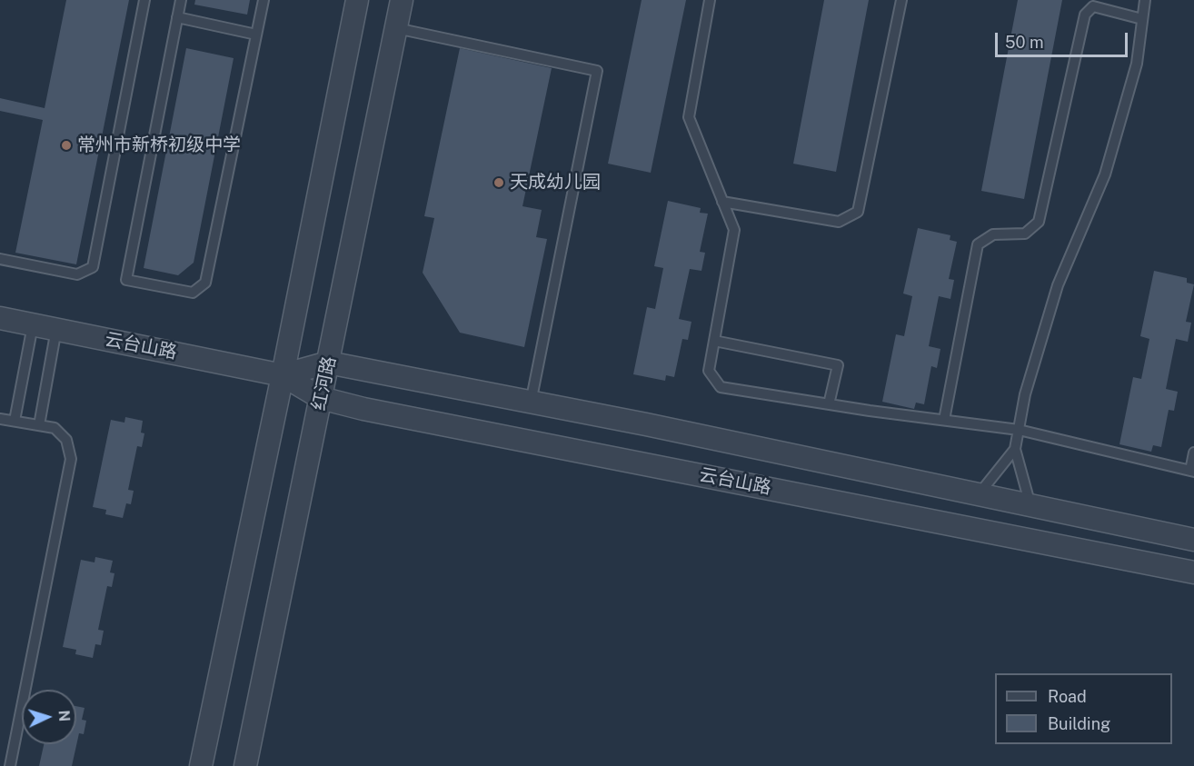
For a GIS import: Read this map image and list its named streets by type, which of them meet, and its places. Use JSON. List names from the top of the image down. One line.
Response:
{"streets":{"street":["云台山路","红河路"]},"crossings":[["云台山路","红河路"]],"places":["常州市新桥初级中学","天成幼儿园"],"legend":["Road","Building"],"scale_bar":"50 m","north":"right"}
